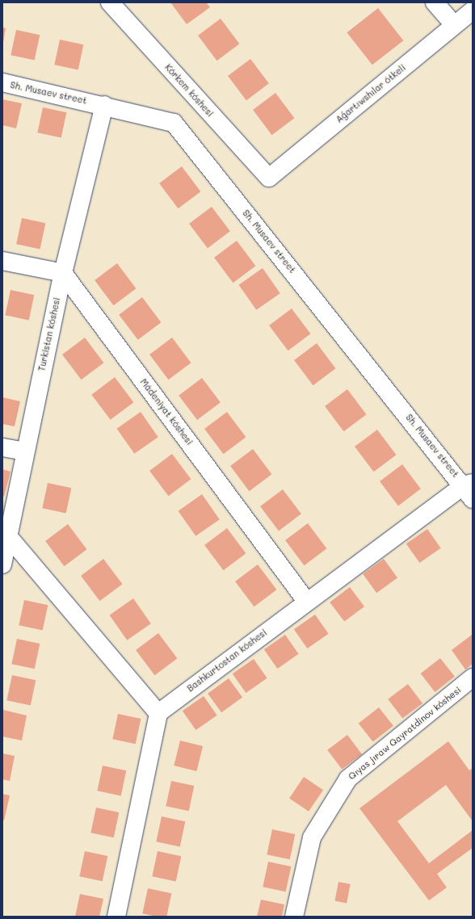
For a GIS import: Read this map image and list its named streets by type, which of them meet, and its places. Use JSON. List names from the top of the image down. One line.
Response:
{"streets":{"street":["Kórkem kóshesi","Sh. Musaev street","Aǵartıwshılar ótkeli","Turkistan kóshesi","Mádeniyat kóshesi","Bashkurtostan kóshesi","Qıyas jıraw Qayratdinov kóshesi"]},"crossings":[["Kórkem kóshesi","Aǵartıwshılar ótkeli"],["Sh. Musaev street","Turkistan kóshesi"],["Sh. Musaev street","Bashkurtostan kóshesi"],["Turkistan kóshesi","Mádeniyat kóshesi"],["Mádeniyat kóshesi","Bashkurtostan kóshesi"]]}
